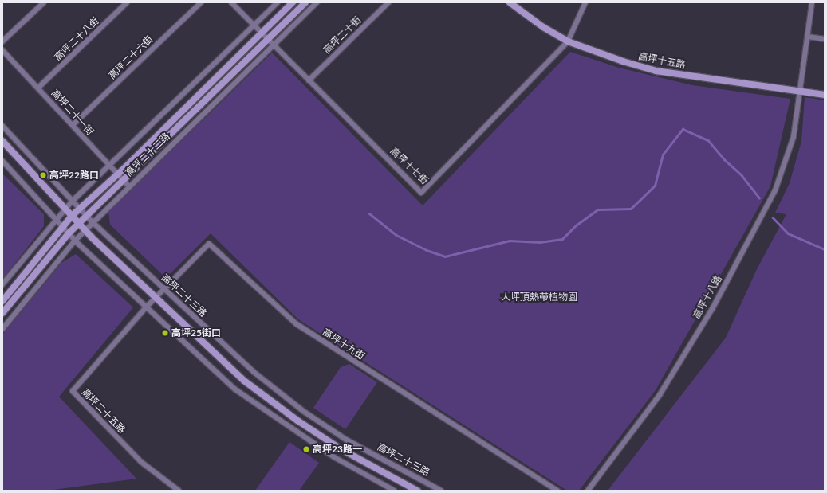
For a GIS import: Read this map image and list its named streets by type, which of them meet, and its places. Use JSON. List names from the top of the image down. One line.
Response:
{"streets":{"street":["高坪二十街","高坪二十八街","高坪二十六街","高坪十五路","高坪二十一街","高坪二十二路","高坪十七街","高坪二十三路","高坪十八路","高坪十九街","高坪二十五路"]},"crossings":[["高坪二十街","高坪十七街"],["高坪二十八街","高坪二十一街"],["高坪二十六街","高坪二十一街"],["高坪十五路","高坪十七街"],["高坪十五路","高坪十八路"],["高坪二十一街","高坪二十二路"],["高坪二十二路","高坪十七街"],["高坪二十二路","高坪二十三路"],["高坪二十三路","高坪十九街"],["高坪十九街","高坪二十五路"]],"parks":["大坪頂熱帶植物園"],"places":["高坪22路口","高坪25街口","高坪23路一"]}
